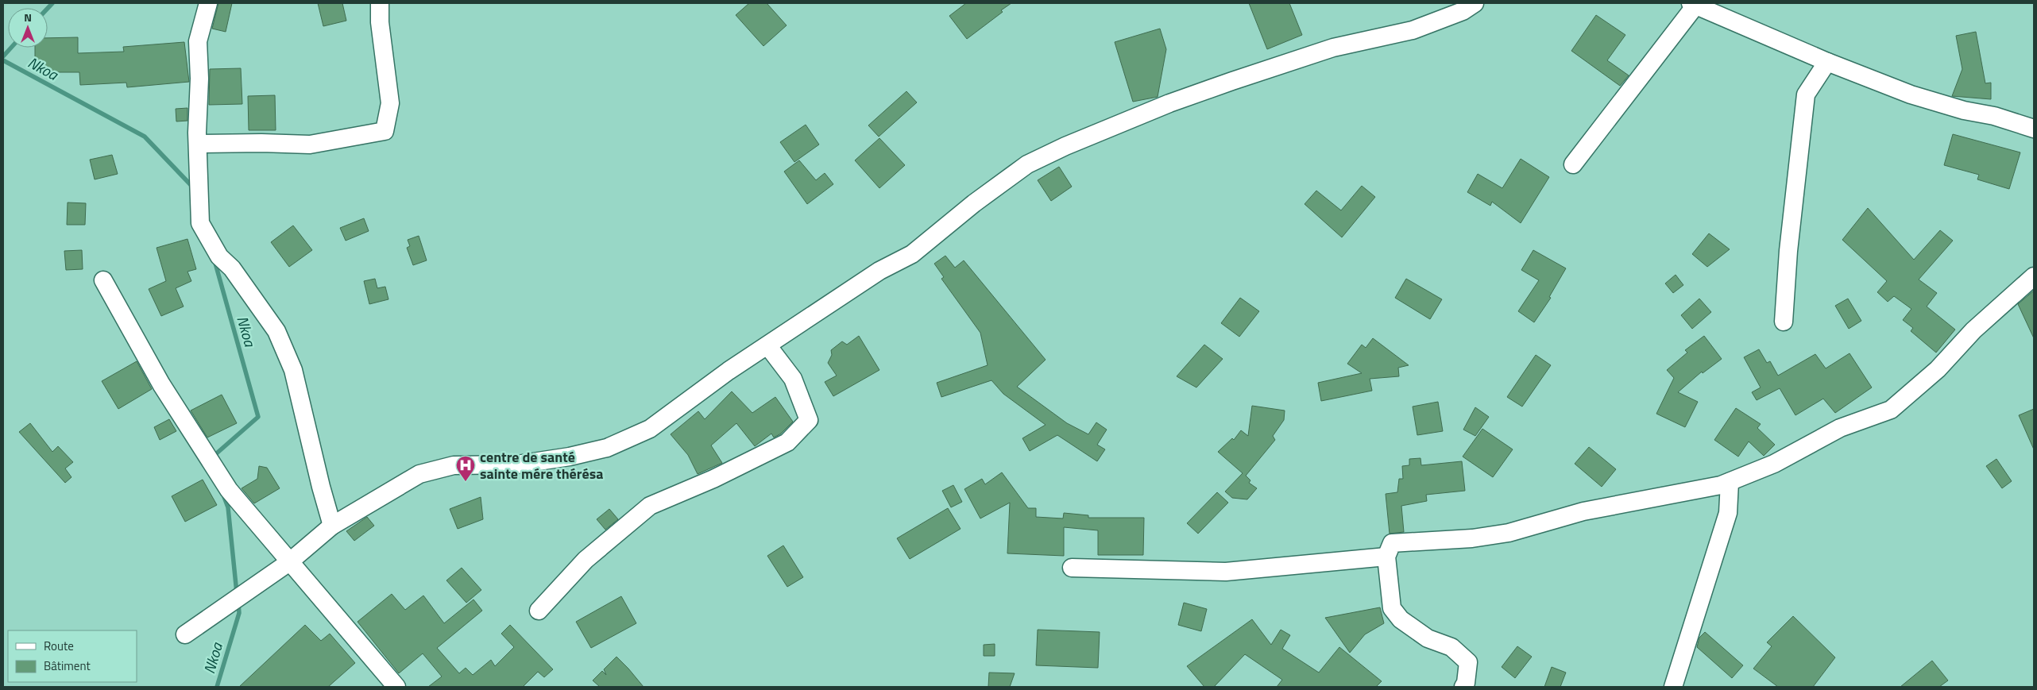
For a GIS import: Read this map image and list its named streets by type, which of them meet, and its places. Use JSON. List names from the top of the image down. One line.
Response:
{"water":["Nkoa"],"places":{"hospital":["centre de santé sainte mére thérésa"]},"legend":["Route","Bâtiment"],"north":"top"}
